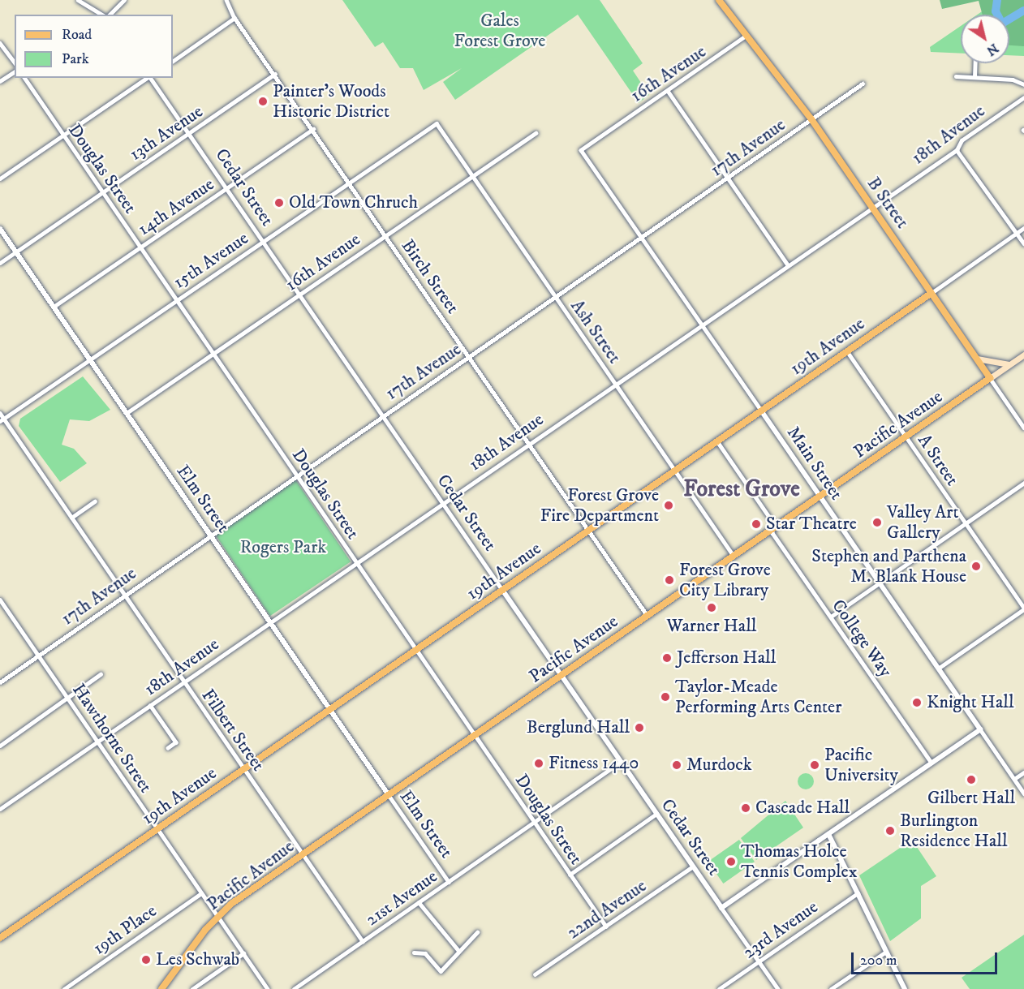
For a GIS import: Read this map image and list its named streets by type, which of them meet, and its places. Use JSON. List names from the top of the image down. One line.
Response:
{"streets":{"main road":["B Street","19th Avenue","Pacific Avenue"],"street":["16th Avenue","13th Avenue","18th Avenue","17th Avenue","Douglas Street","Cedar Street","14th Avenue","15th Avenue","Birch Street","Ash Street","A Street","Main Street","Elm Street","College Way","Filbert Street","Hawthorne Street","21st Avenue","22nd Avenue","19th Place","23rd Avenue"]},"crossings":[["16th Avenue","Douglas Street"],["16th Avenue","Cedar Street"],["16th Avenue","B Street"],["16th Avenue","Birch Street"],["16th Avenue","Ash Street"],["16th Avenue","Main Street"],["16th Avenue","Elm Street"],["13th Avenue","Douglas Street"],["13th Avenue","Cedar Street"],["13th Avenue","Birch Street"],["13th Avenue","Elm Street"],["18th Avenue","Douglas Street"],["18th Avenue","Cedar Street"],["18th Avenue","B Street"],["18th Avenue","Birch Street"],["18th Avenue","Ash Street"],["18th Avenue","Main Street"],["18th Avenue","Elm Street"],["18th Avenue","Filbert Street"],["18th Avenue","Hawthorne Street"],["17th Avenue","Douglas Street"],["17th Avenue","Cedar Street"],["17th Avenue","B Street"],["17th Avenue","Birch Street"],["17th Avenue","Ash Street"],["17th Avenue","Main Street"],["17th Avenue","Elm Street"],["17th Avenue","Filbert Street"],["17th Avenue","Hawthorne Street"],["Douglas Street","14th Avenue"],["Douglas Street","15th Avenue"],["Douglas Street","19th Avenue"],["Douglas Street","Pacific Avenue"],["Douglas Street","21st Avenue"],["Douglas Street","22nd Avenue"],["Cedar Street","14th Avenue"],["Cedar Street","15th Avenue"],["Cedar Street","19th Avenue"],["Cedar Street","Pacific Avenue"],["Cedar Street","21st Avenue"],["Cedar Street","22nd Avenue"],["Cedar Street","23rd Avenue"],["B Street","19th Avenue"],["B Street","Pacific Avenue"],["14th Avenue","Birch Street"],["14th Avenue","Elm Street"],["15th Avenue","Birch Street"],["15th Avenue","Ash Street"],["15th Avenue","Elm Street"],["15th Avenue","Filbert Street"],["Birch Street","19th Avenue"],["Birch Street","Pacific Avenue"],["Ash Street","19th Avenue"],["Ash Street","Pacific Avenue"],["19th Avenue","A Street"],["19th Avenue","Main Street"],["19th Avenue","Elm Street"],["19th Avenue","College Way"],["19th Avenue","Filbert Street"],["19th Avenue","Hawthorne Street"],["Pacific Avenue","A Street"],["Pacific Avenue","Main Street"],["Pacific Avenue","Elm Street"],["Pacific Avenue","College Way"],["Pacific Avenue","Filbert Street"],["Pacific Avenue","Hawthorne Street"],["Elm Street","21st Avenue"],["Filbert Street","21st Avenue"],["Hawthorne Street","19th Place"]],"districts":["Forest Grove"],"parks":["Gales Forest Grove","Rogers Park"],"places":["Painter's Woods Historic District","Old Town Chruch","Forest Grove Fire Department","Valley Art Gallery","Star Theatre","Stephen and Parthena M. Blank House","Forest Grove City Library","Warner Hall","Jefferson Hall","Taylor-Meade Performing Arts Center","Knight Hall","Berglund Hall","Fitness 1440","Murdock","Pacific University","Gilbert Hall","Cascade Hall","Burlington Residence Hall","Thomas Holce Tennis Complex","Les Schwab"],"legend":["Road","Park"],"scale_bar":"200 m","north":"bottom right"}
